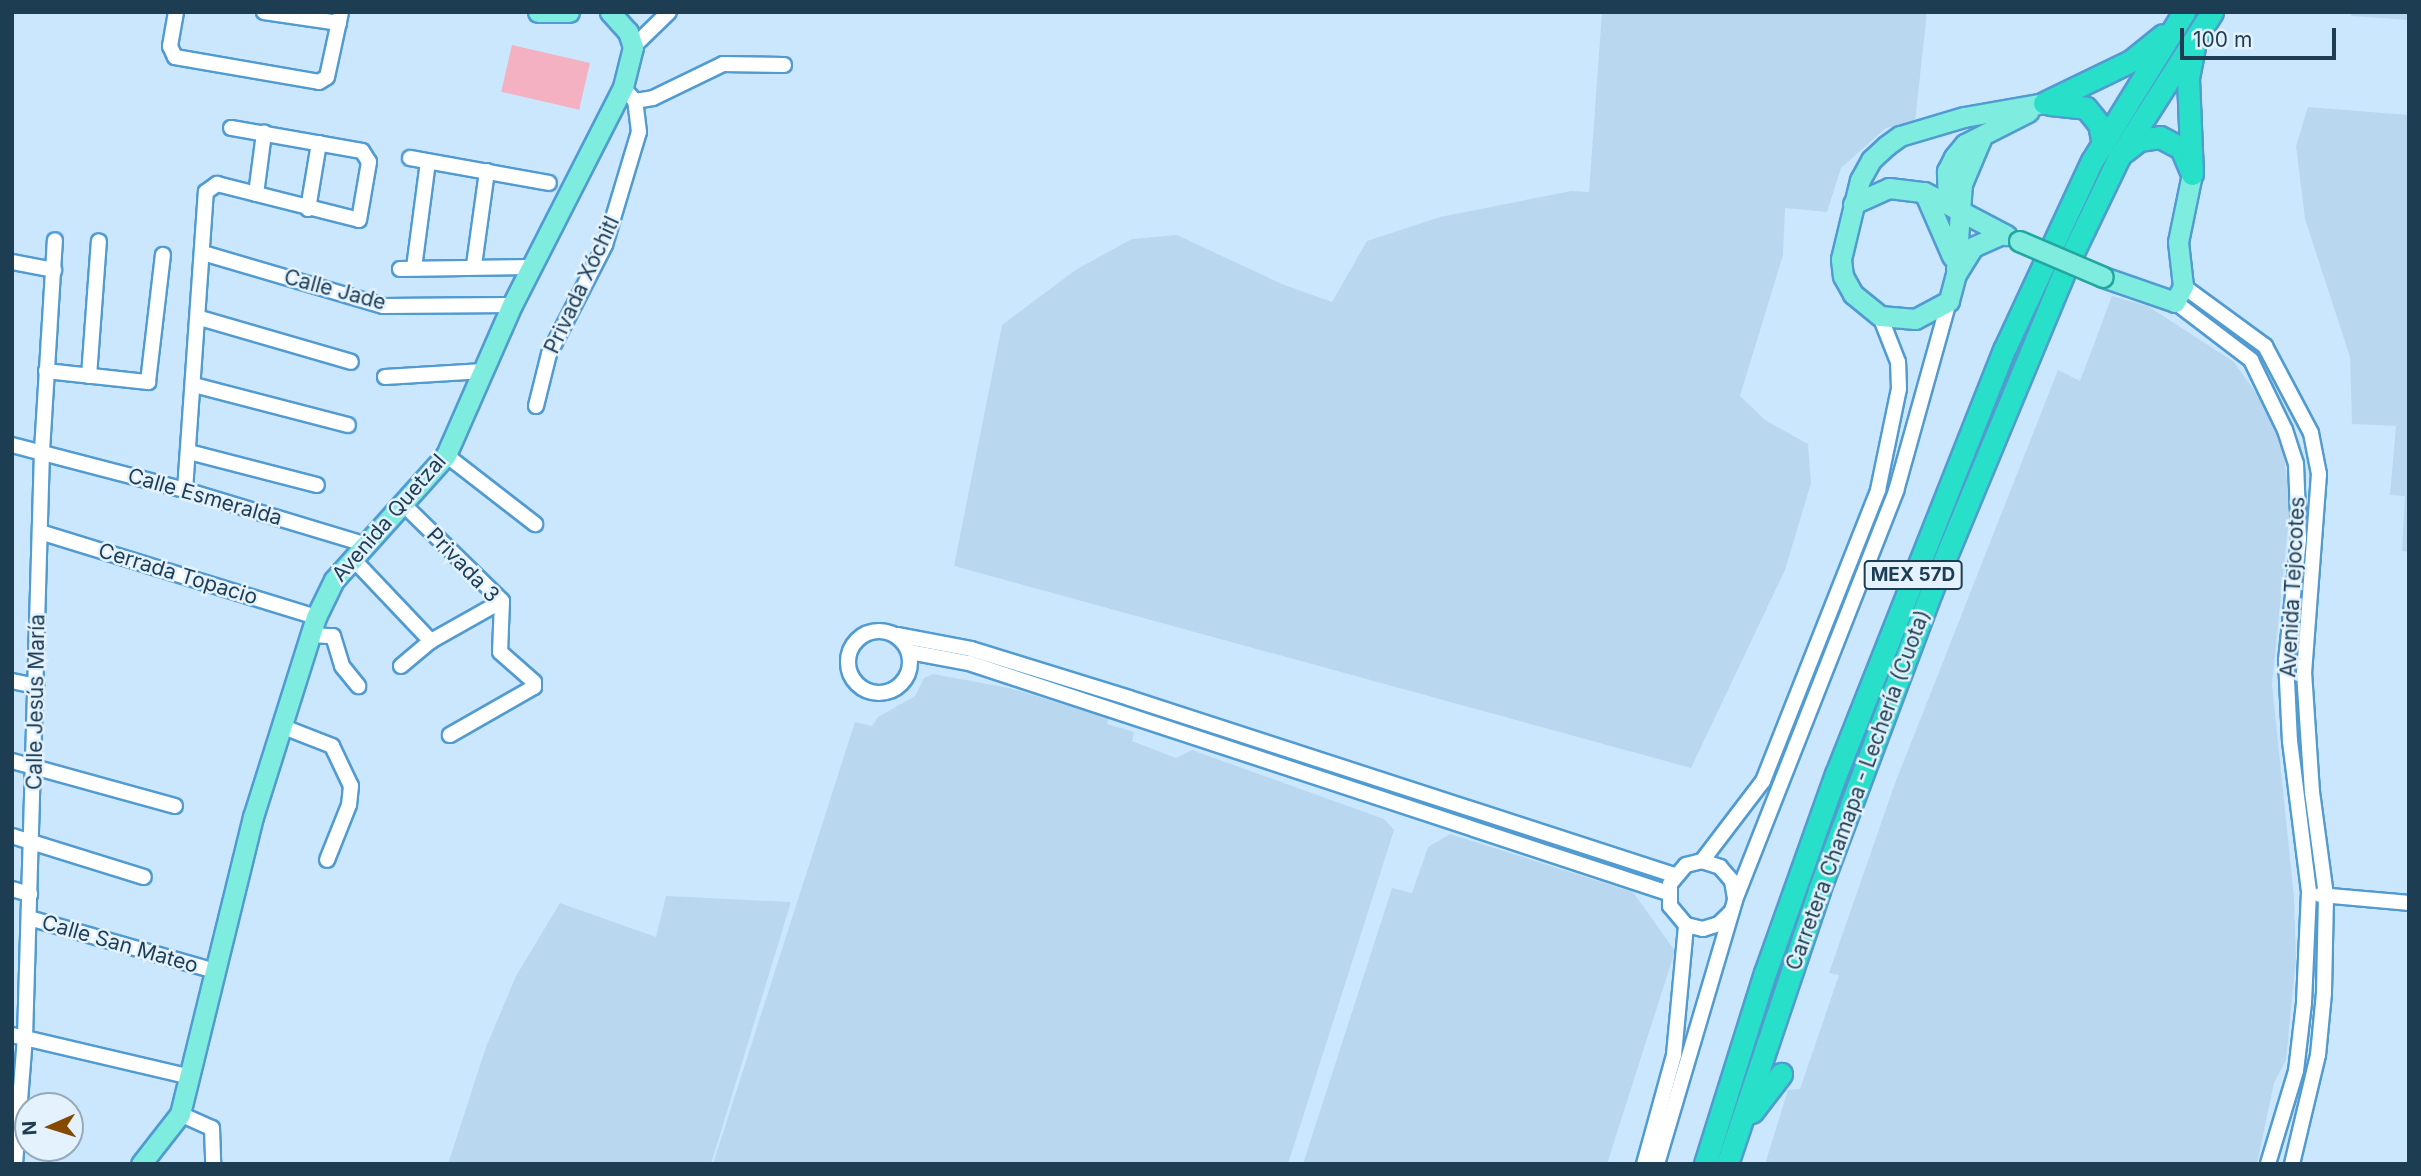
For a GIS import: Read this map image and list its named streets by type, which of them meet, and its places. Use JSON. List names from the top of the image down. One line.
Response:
{"streets":{"highway":["MEX 57D","Carretera Chamapa - Lechería (Cuota)"],"main road":["Avenida Quetzal","Avenida Tejocotes"],"street":["Privada Xóchitl","Calle Jade","Calle Esmeralda","Privada 3","Cerrada Topacio","Calle Jesús María","Calle San Mateo"]},"crossings":[["Privada Xóchitl","Avenida Quetzal"],["Calle Jade","Avenida Quetzal"],["Calle Esmeralda","Avenida Quetzal"],["Calle Esmeralda","Calle Jesús María"],["Avenida Quetzal","Privada 3"],["Avenida Quetzal","Cerrada Topacio"],["Avenida Quetzal","Calle San Mateo"],["Cerrada Topacio","Calle Jesús María"],["Calle Jesús María","Calle San Mateo"]],"scale_bar":"100 m","north":"left"}
